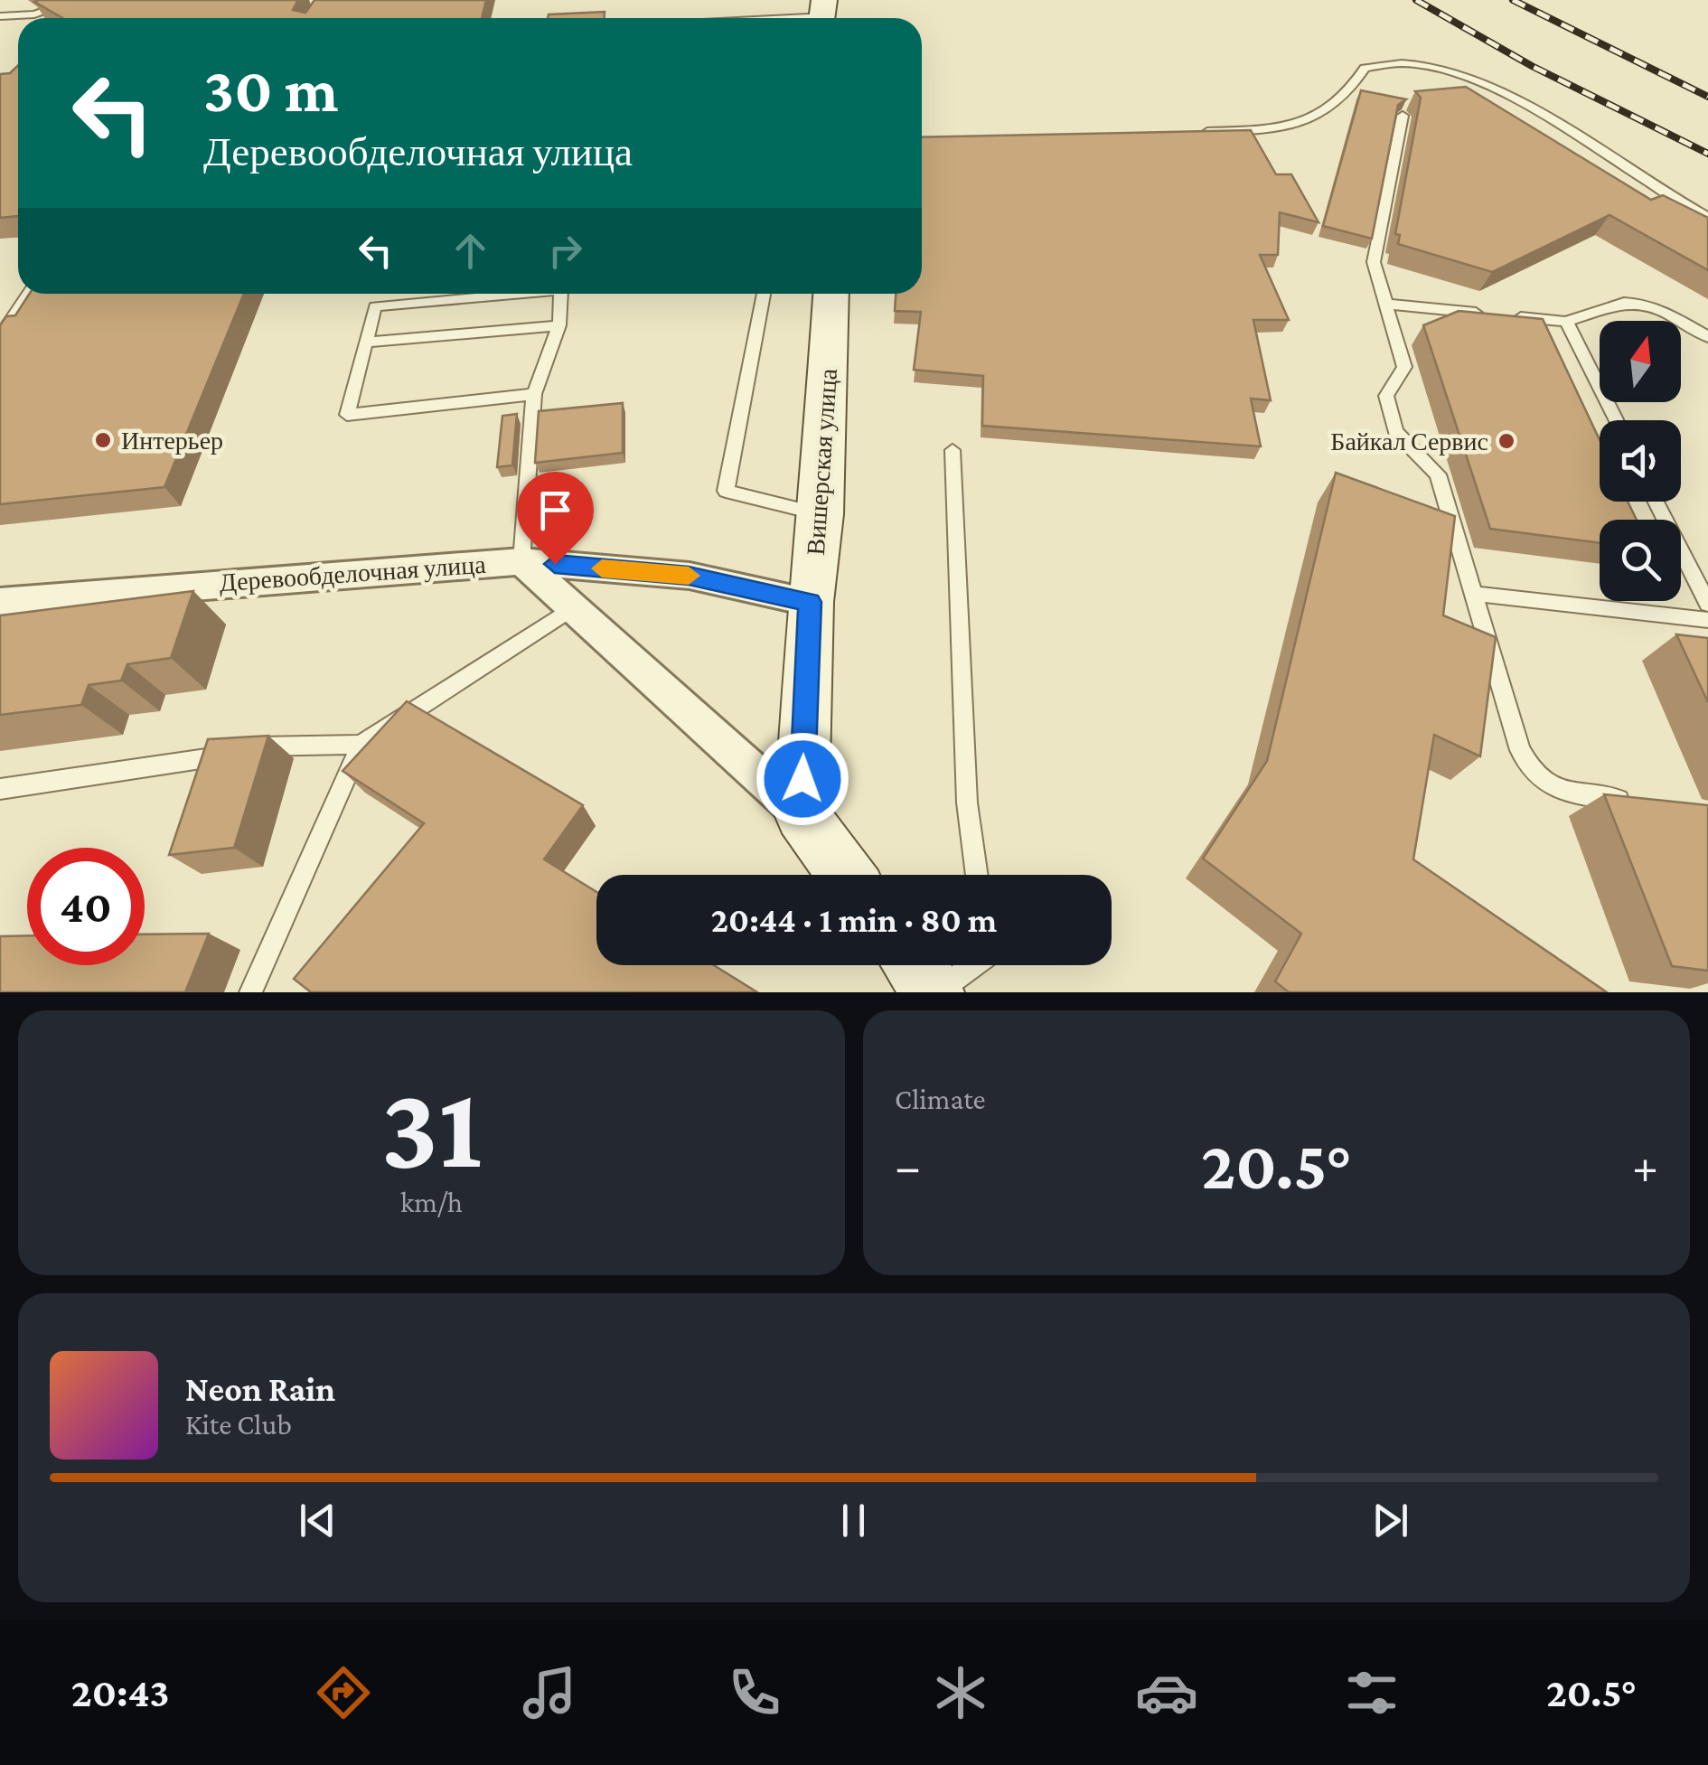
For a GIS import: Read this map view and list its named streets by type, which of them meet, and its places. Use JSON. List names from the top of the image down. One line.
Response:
{"streets":{"street":["Вишерская улица","Деревообделочная улица"]},"crossings":[["Вишерская улица","Деревообделочная улица"]],"places":["Интерьер","Байкал Сервис"],"north":"top","page":{"turn":["30 m","Деревообделочная улица"],"limit":"40","trip":"20:44 · 1 min · 80 m","tile":[["31","km/h"],"Climate"],"heat":["−","20.5°","+"],"song":["Neon Rain","Kite Club"],"tabs":["20:43","20.5°"]}}
